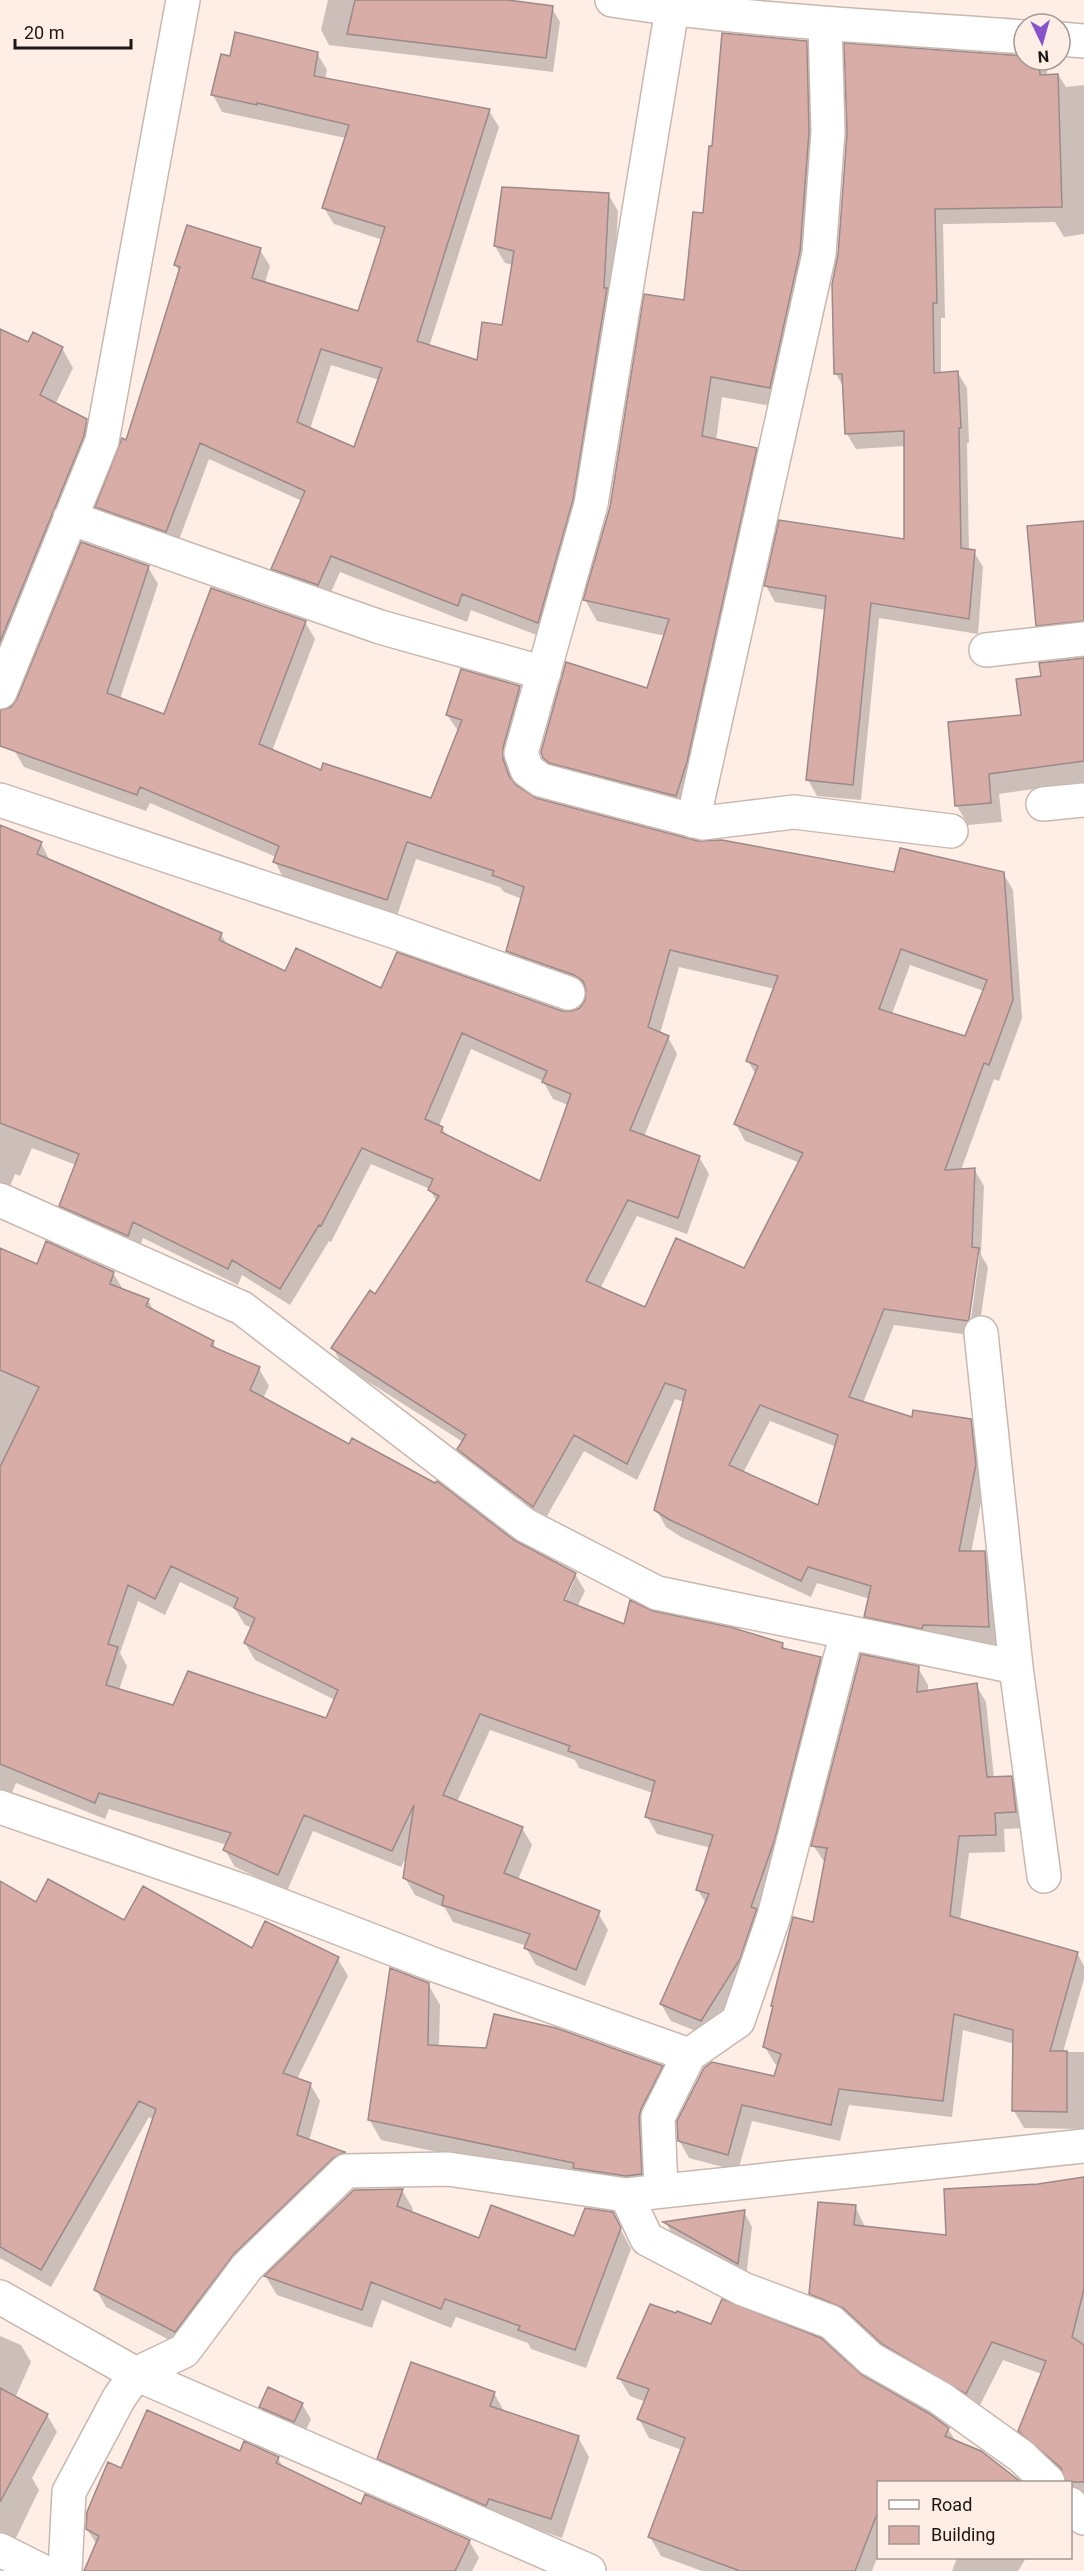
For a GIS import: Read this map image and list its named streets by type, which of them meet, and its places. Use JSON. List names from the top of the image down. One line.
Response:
{"legend":["Road","Building"],"scale_bar":"20 m","north":"bottom"}
